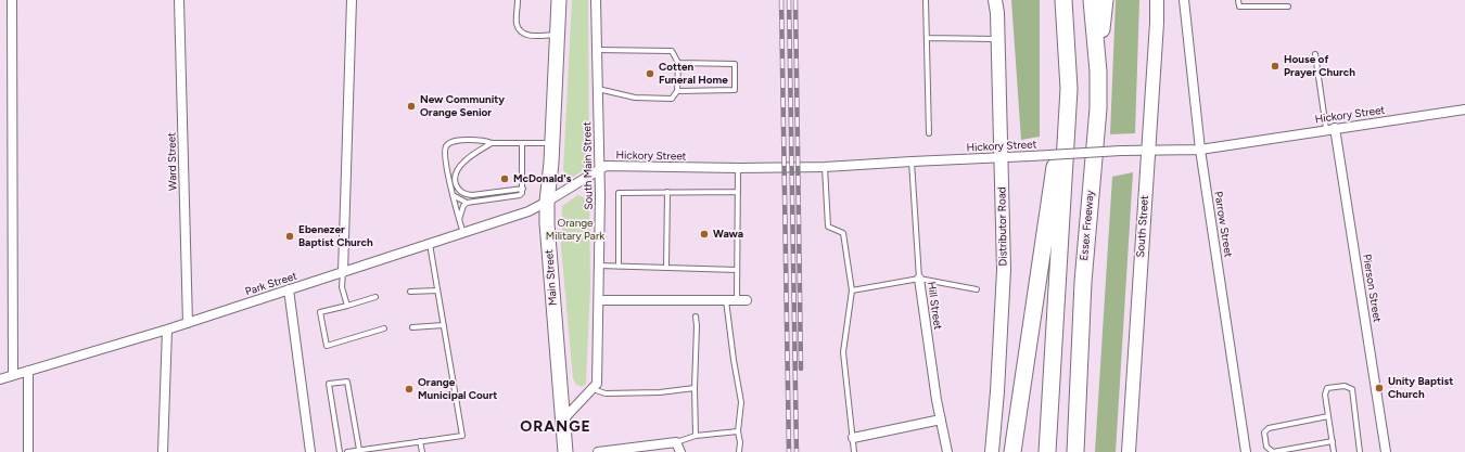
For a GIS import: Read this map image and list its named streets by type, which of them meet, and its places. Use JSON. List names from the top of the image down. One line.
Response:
{"streets":{"highway":["Essex Freeway"],"main road":["Distributor Road","South Street","Main Street"],"street":["Hickory Street","Ward Street","South Main Street","Parrow Street","Park Street","Pierson Street","Hill Street"]},"crossings":[["Hickory Street","South Main Street"],["Hickory Street","Parrow Street"],["Hickory Street","Distributor Road"],["Hickory Street","South Street"],["Hickory Street","Main Street"],["Hickory Street","Park Street"],["Hickory Street","Pierson Street"],["Hickory Street","Hill Street"],["Ward Street","Park Street"],["South Main Street","Main Street"],["Main Street","Park Street"]],"districts":["ORANGE"],"parks":["Orange Military Park"],"places":["House of Prayer Church","Cotten Funeral Home","New Community Orange Senior","McDonald's","Wawa","Ebenezer Baptist Church","Unity Baptist Church","Orange Municipal Court"]}
